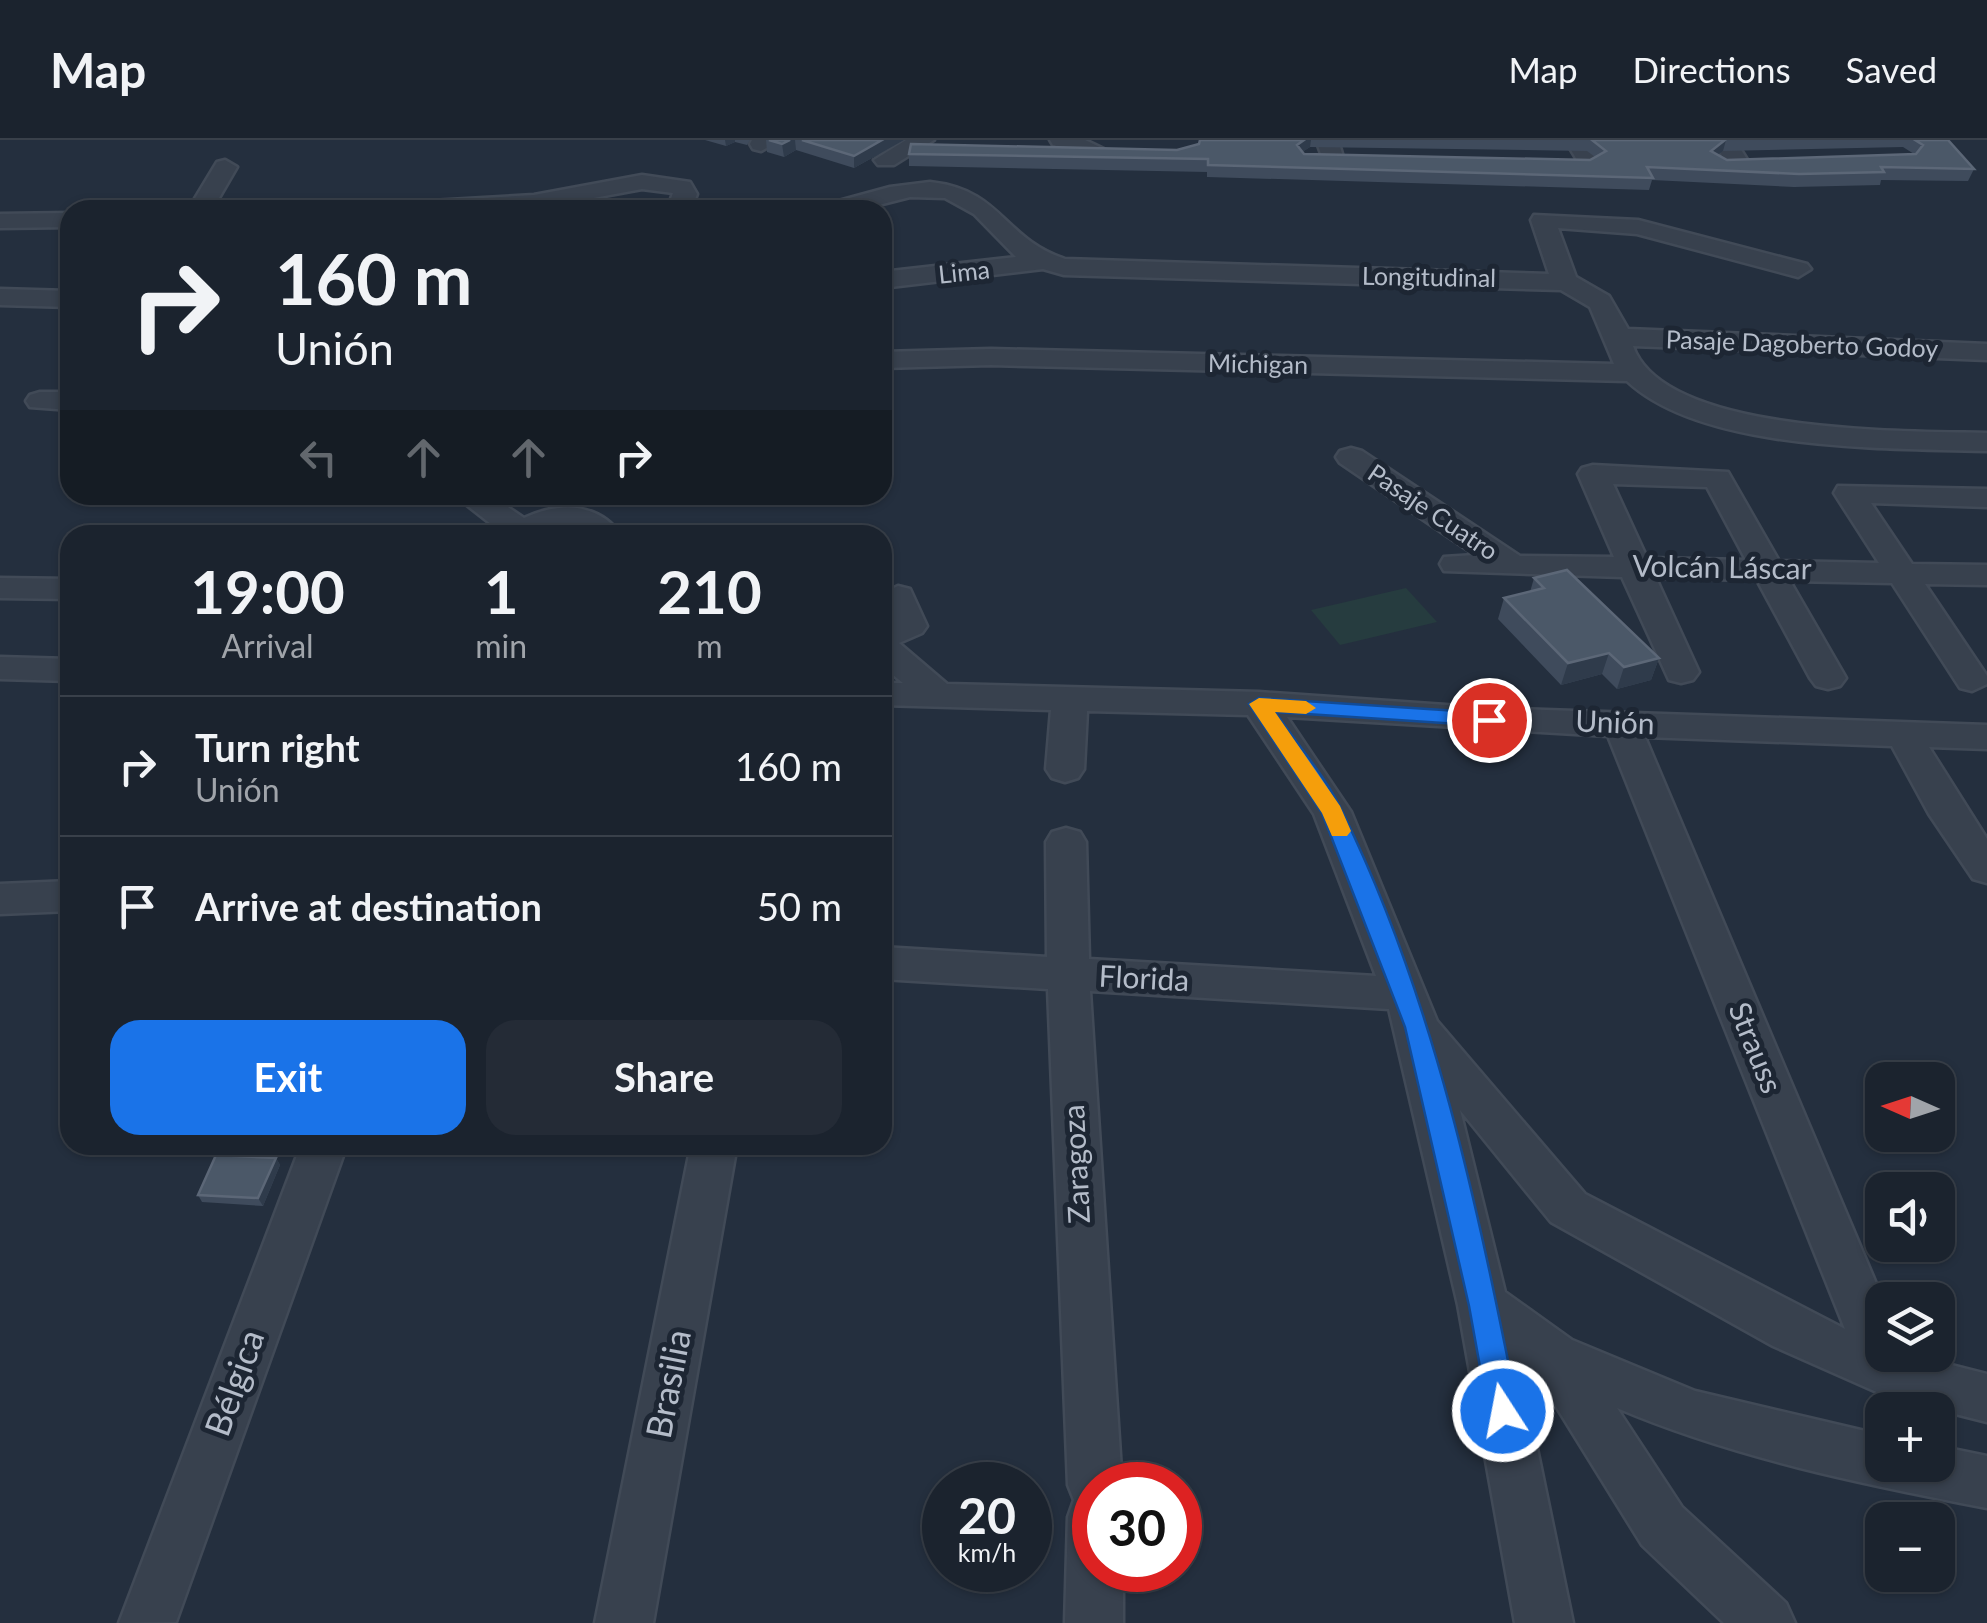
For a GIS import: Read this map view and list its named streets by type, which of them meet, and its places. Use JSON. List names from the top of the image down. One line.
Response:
{"streets":{"street":["Lima","Longitudinal","Pasaje Dagoberto Godoy","Michigan","Pasaje Cuatro","Volcán Láscar","Unión","Florida","Strauss","Zaragoza","Bélgica","Brasilia"]},"crossings":[["Lima","Longitudinal"],["Pasaje Cuatro","Volcán Láscar"],["Unión","Strauss"],["Florida","Zaragoza"]],"north":"left","page":{"header":"Map","nav":["Map","Directions","Saved"],"turn":["160 m","Unión"],"eta":["19:00","Arrival","1","min","210","m"],"list":[{"name":"Turn right","note":"Unión","value":"160 m"},{"name":"Arrive at destination","value":"50 m"}],"buttons":["Exit","Share"],"map_buttons":["+","−"],"speed":"20 km/h","limit":"30"}}
